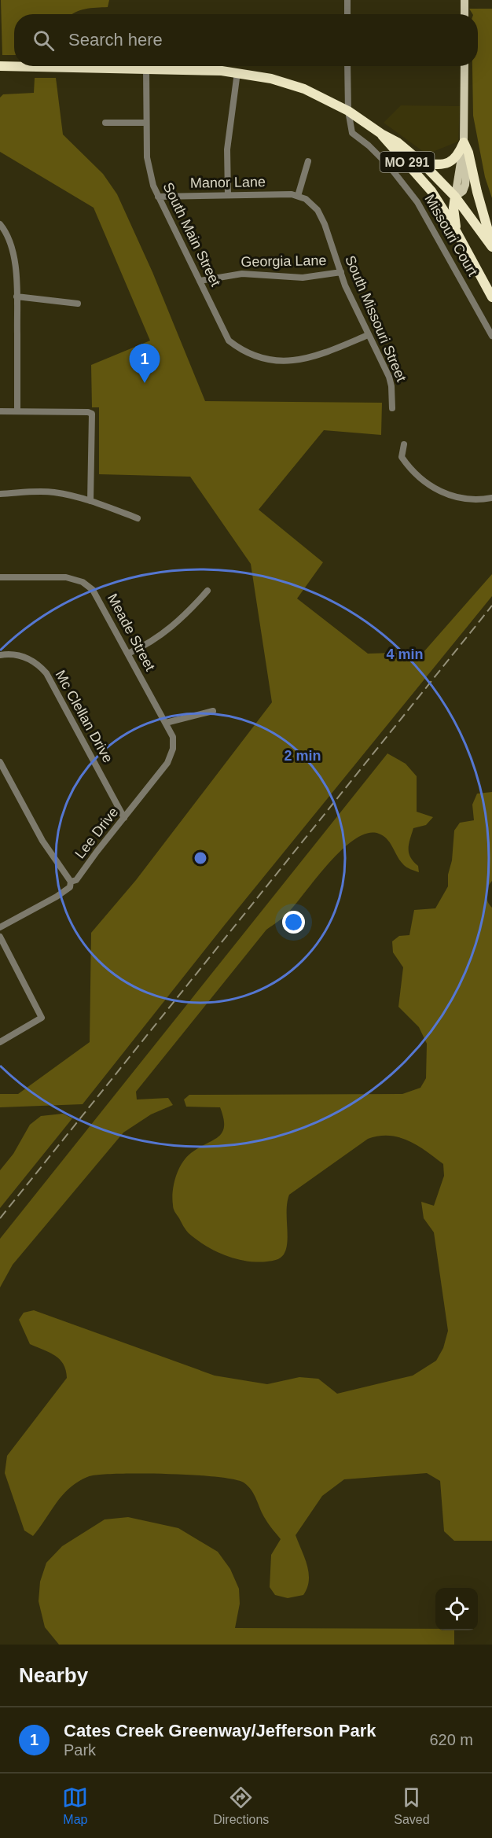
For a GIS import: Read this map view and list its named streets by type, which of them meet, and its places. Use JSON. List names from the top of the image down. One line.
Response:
{"streets":{"highway":["MO 291"],"street":["Manor Lane","South Main Street","Missouri Court","Georgia Lane","South Missouri Street","Meade Street","Mc Clellan Drive","Lee Drive"]},"crossings":[["MO 291","South Main Street"],["MO 291","Missouri Court"],["Manor Lane","South Main Street"],["Manor Lane","South Missouri Street"],["South Main Street","Georgia Lane"],["South Main Street","South Missouri Street"],["Georgia Lane","South Missouri Street"],["Meade Street","Lee Drive"],["Mc Clellan Drive","Lee Drive"]],"page":{"search":"Search here","pins":"1","heading":"Nearby","list":[{"mark":"1","name":"Cates Creek Greenway/Jefferson Park","note":"Park","value":"620 m"}],"nav":["Map","Directions","Saved"]},"rings":["4 min","2 min"]}
